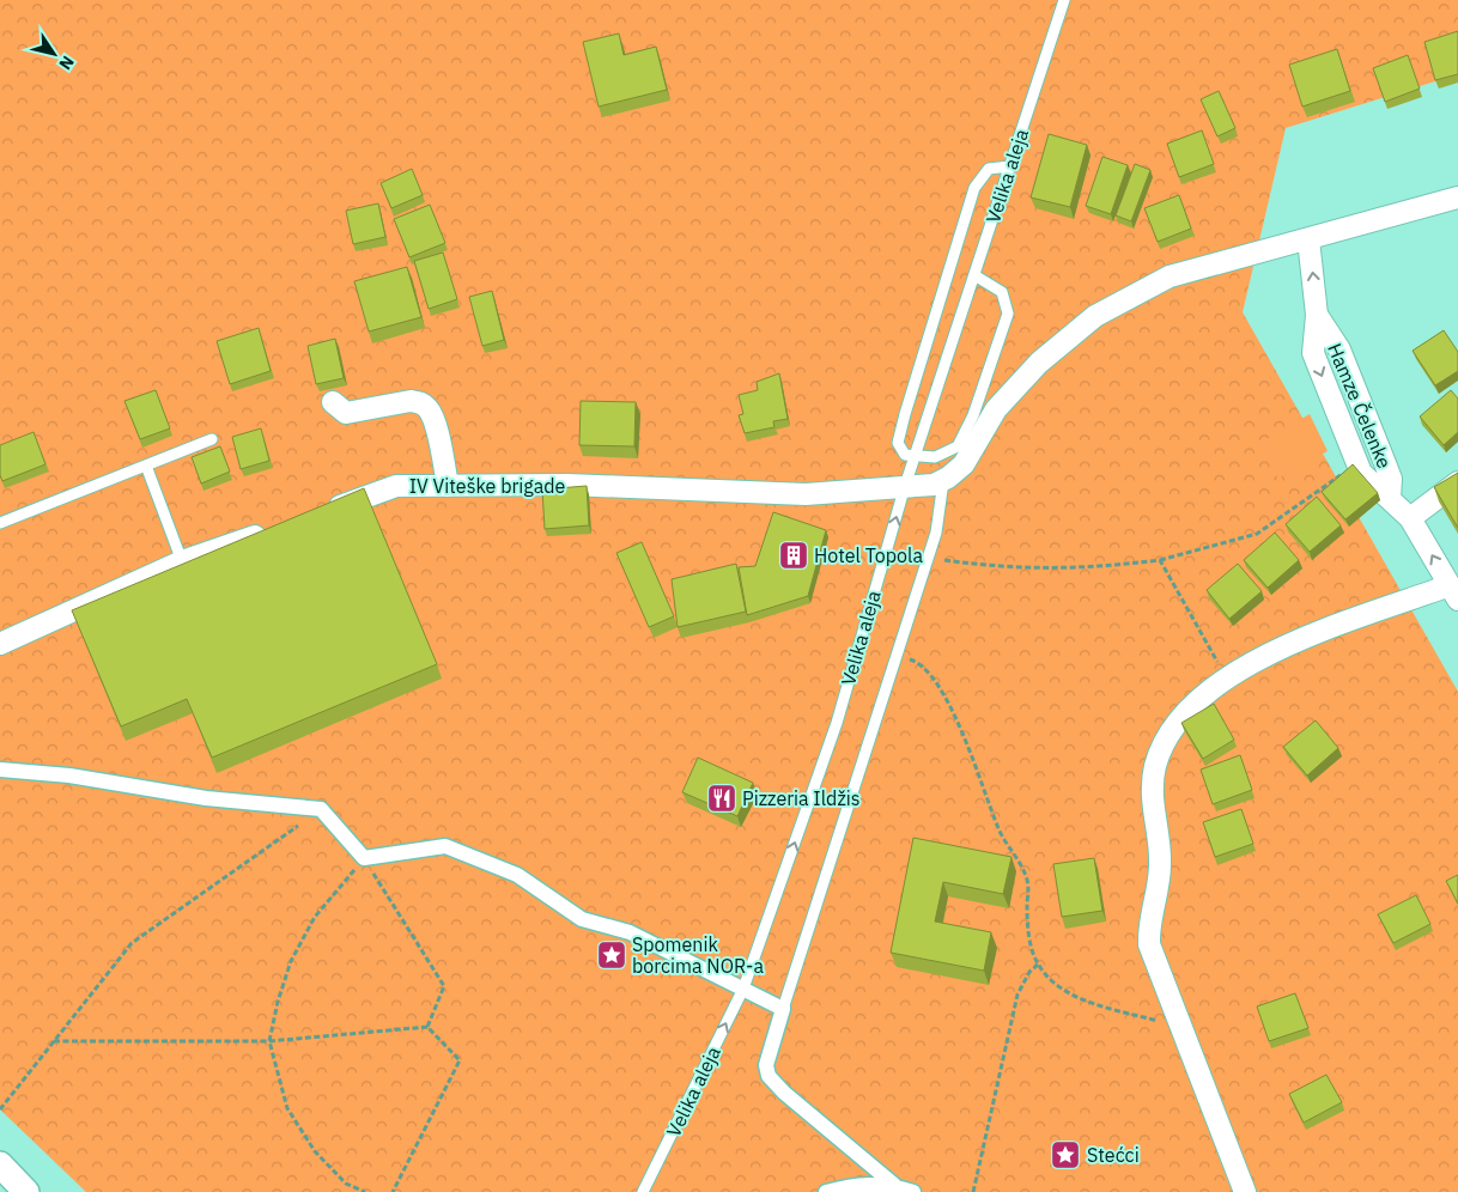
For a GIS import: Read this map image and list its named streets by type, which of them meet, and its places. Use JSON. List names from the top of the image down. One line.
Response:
{"streets":{"street":["Hamze Čelenke","IV Viteške brigade"],"lane":["Velika aleja"]},"crossings":[["Velika aleja","IV Viteške brigade"]],"places":{"building":["Hotel Topola"],"restaurant":["Pizzeria Ildžis"],"place":["Spomenik borcima NOR-a","Stećci"]},"north":"bottom right"}
